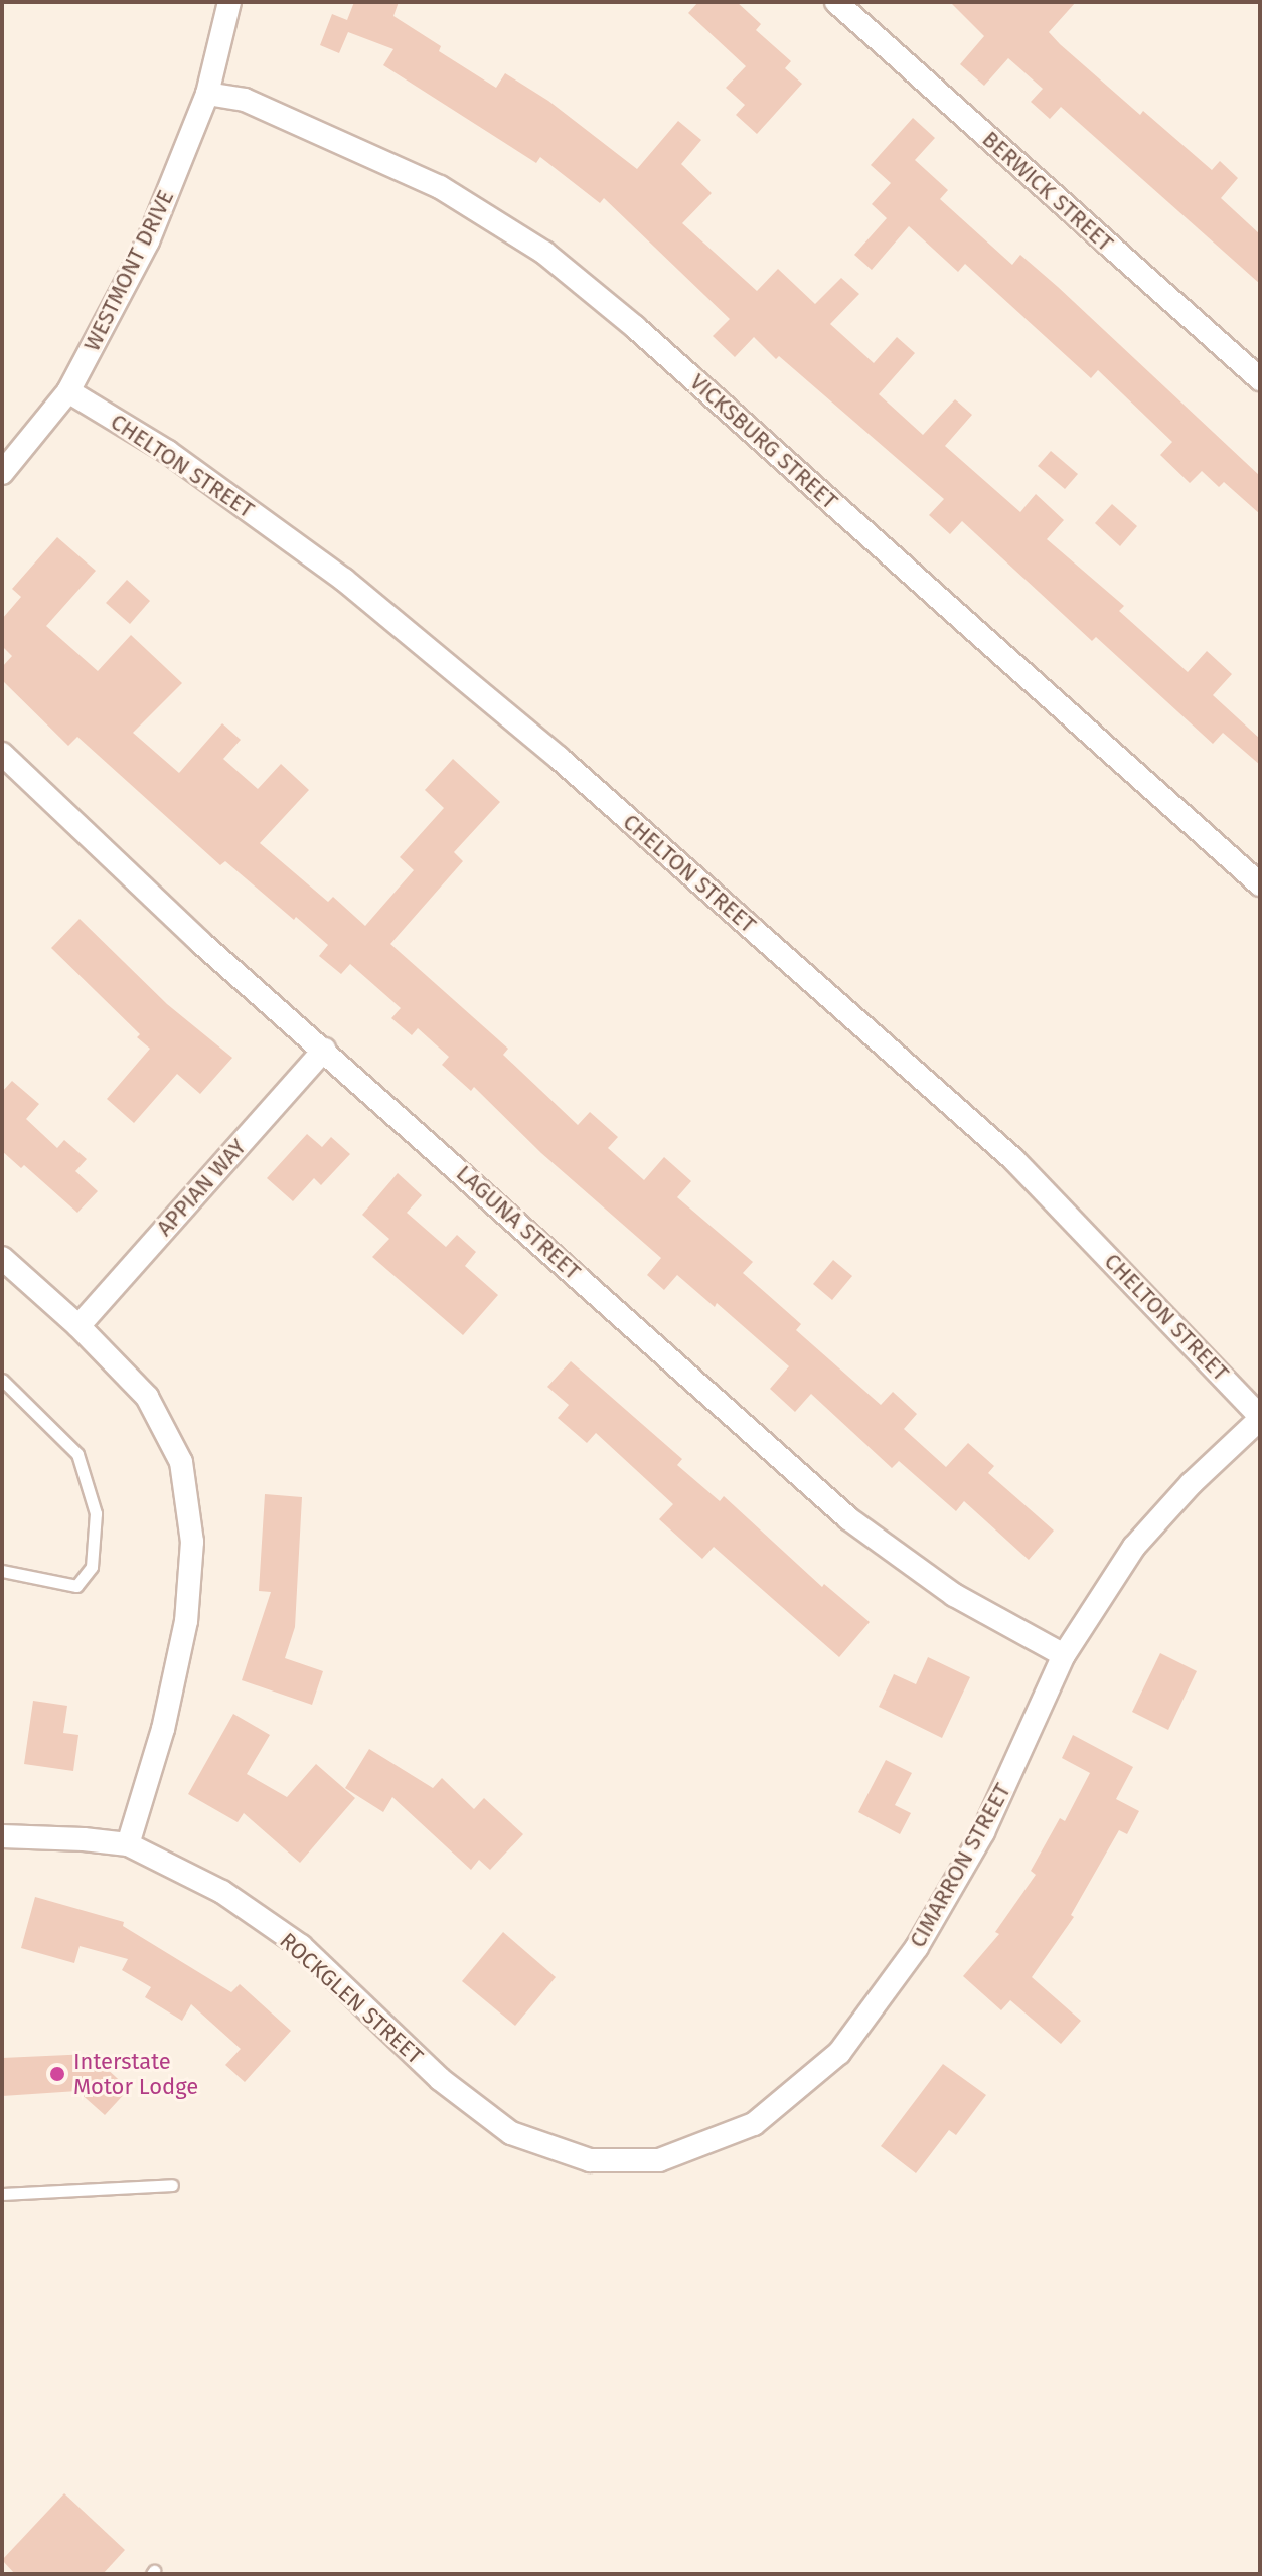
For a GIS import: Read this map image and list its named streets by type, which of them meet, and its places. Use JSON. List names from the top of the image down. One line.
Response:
{"streets":{"street":["BERWICK STREET","WESTMONT DRIVE","VICKSBURG STREET","CHELTON STREET","APPIAN WAY","LAGUNA STREET","CIMARRON STREET","ROCKGLEN STREET"]},"crossings":[["WESTMONT DRIVE","VICKSBURG STREET"],["WESTMONT DRIVE","CHELTON STREET"],["CHELTON STREET","CIMARRON STREET"],["APPIAN WAY","LAGUNA STREET"],["LAGUNA STREET","CIMARRON STREET"],["CIMARRON STREET","ROCKGLEN STREET"]],"places":["Interstate Motor Lodge"]}
